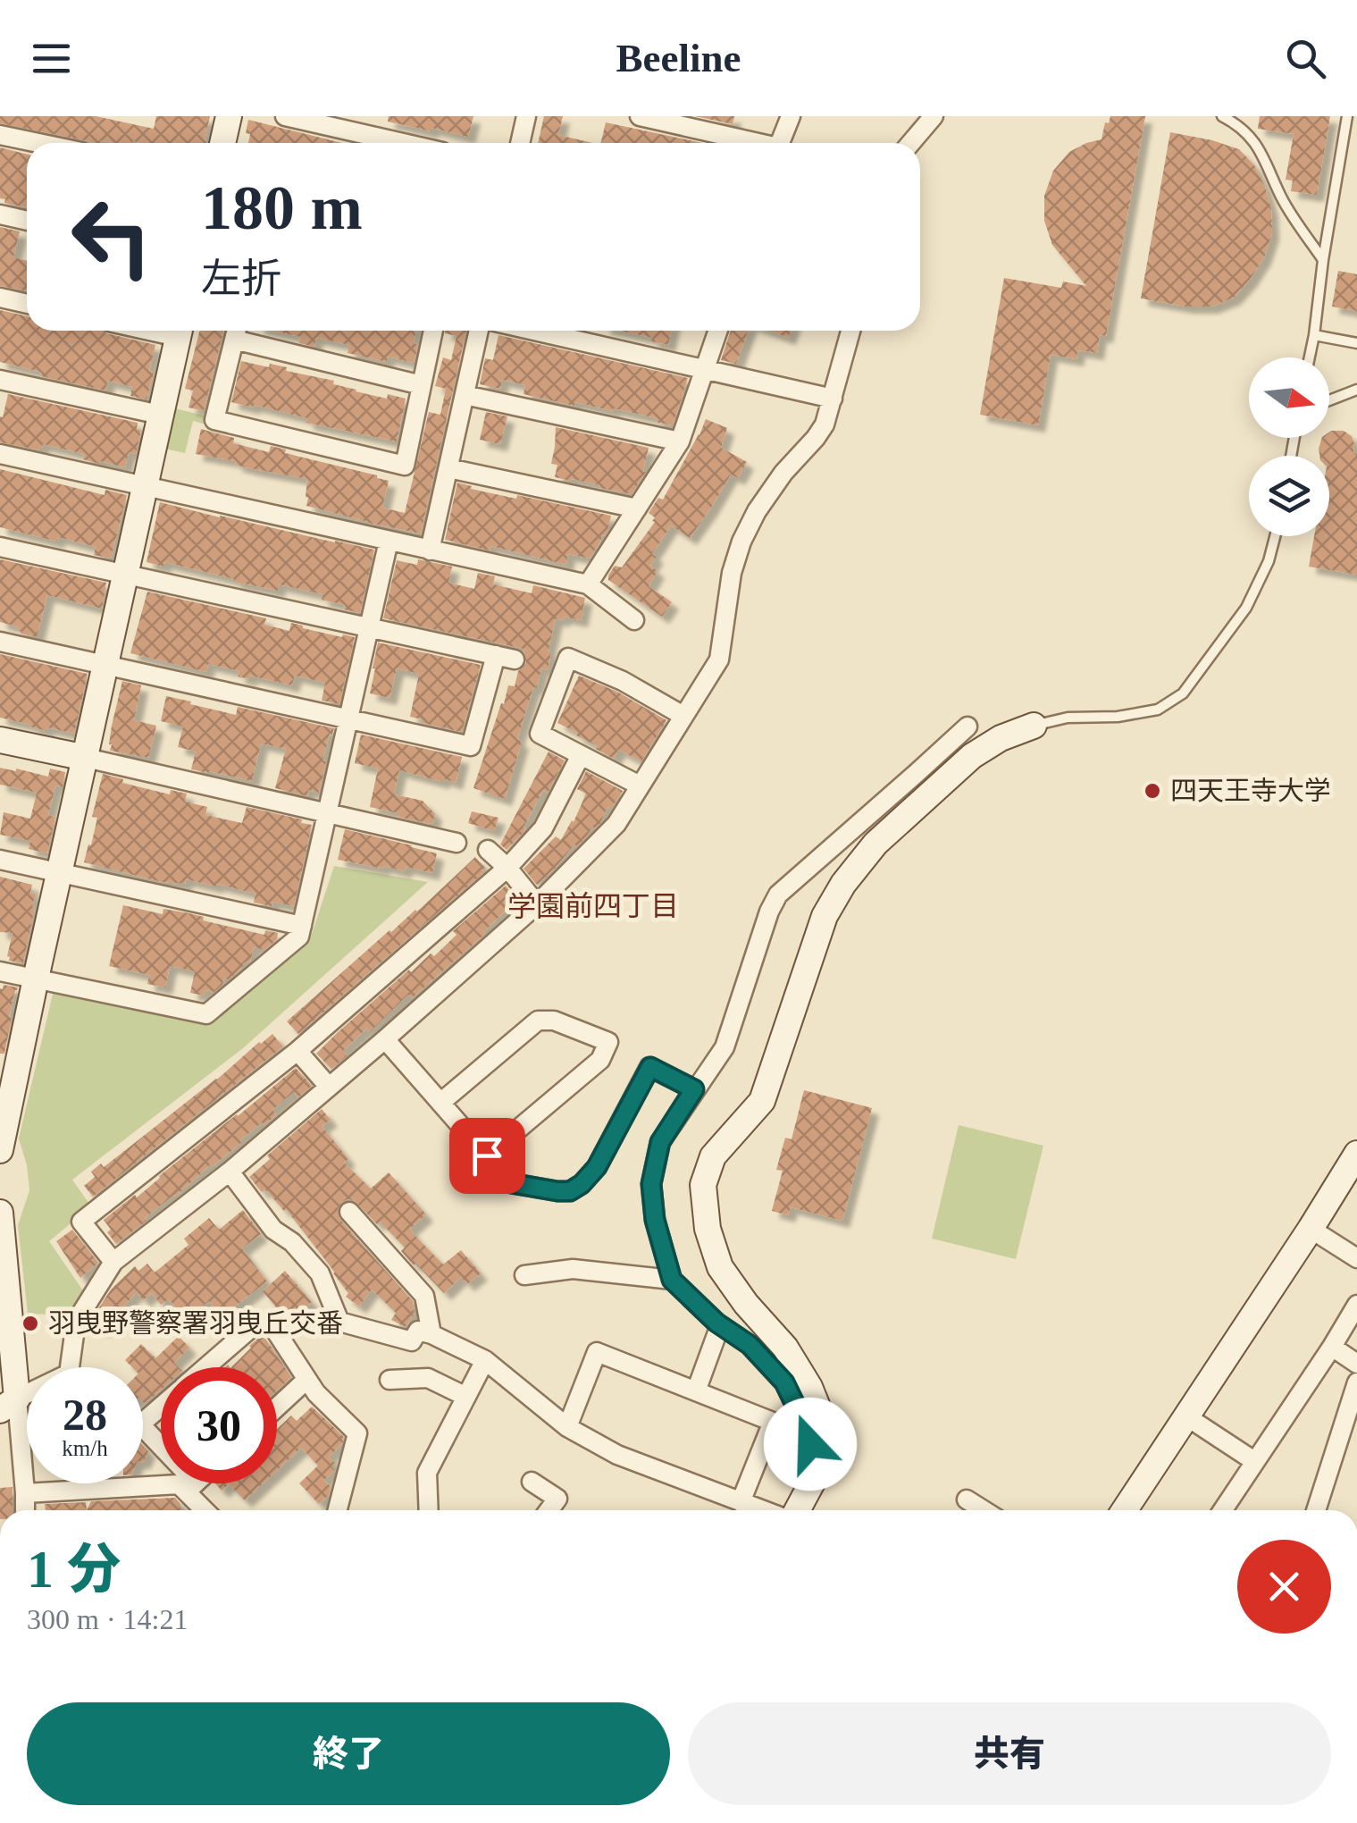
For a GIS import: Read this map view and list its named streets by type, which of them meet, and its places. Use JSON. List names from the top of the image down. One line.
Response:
{"districts":["学園前四丁目"],"places":["四天王寺大学","羽曳野警察署羽曳丘交番"],"north":"right","page":{"header":"Beeline","turn":["180 m","左折"],"speed":"28 km/h","limit":"30","heading":["1 分","300 m · 14:21"],"buttons":["終了","共有"]}}
